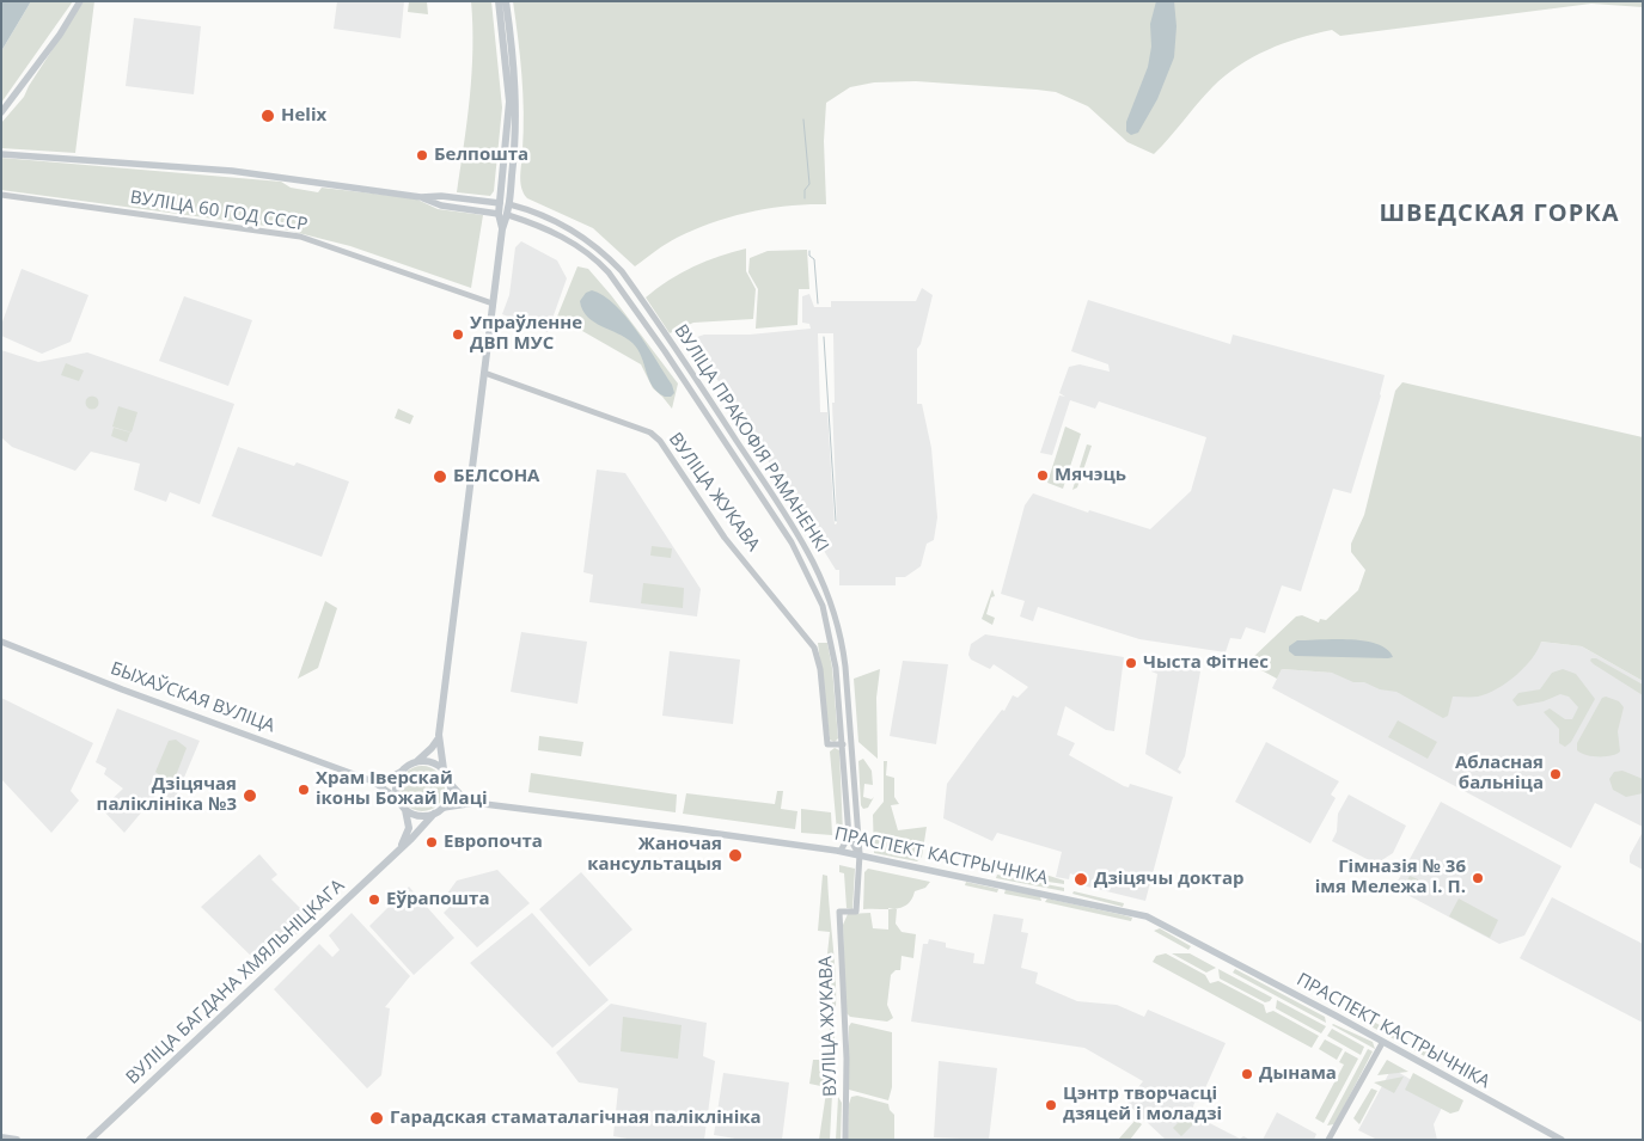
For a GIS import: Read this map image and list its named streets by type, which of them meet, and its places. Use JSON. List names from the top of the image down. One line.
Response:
{"streets":{"main road":["ВУЛІЦА 60 ГОД СССР","БЫХАЎСКАЯ ВУЛІЦА","ПРАСПЕКТ КАСТРЫЧНІКА","ВУЛІЦА БАГДАНА ХМЯЛЬНІЦКАГА"],"street":["ВУЛІЦА ПРАКОФІЯ РАМАНЕНКІ","ВУЛІЦА ЖУКАВА"]},"crossings":[["ВУЛІЦА 60 ГОД СССР","ВУЛІЦА ПРАКОФІЯ РАМАНЕНКІ"],["ВУЛІЦА ПРАКОФІЯ РАМАНЕНКІ","ВУЛІЦА ЖУКАВА"],["ВУЛІЦА ПРАКОФІЯ РАМАНЕНКІ","ПРАСПЕКТ КАСТРЫЧНІКА"],["ВУЛІЦА ЖУКАВА","ПРАСПЕКТ КАСТРЫЧНІКА"],["БЫХАЎСКАЯ ВУЛІЦА","ПРАСПЕКТ КАСТРЫЧНІКА"],["БЫХАЎСКАЯ ВУЛІЦА","ВУЛІЦА БАГДАНА ХМЯЛЬНІЦКАГА"],["ПРАСПЕКТ КАСТРЫЧНІКА","ВУЛІЦА БАГДАНА ХМЯЛЬНІЦКАГА"]],"districts":["ШВЕДСКАЯ ГОРКА"],"places":["Helix","Белпошта","Упраўленне ДВП МУС","Мячэць","БЕЛСОНА","Чыста Фітнес","Абласная бальніца","Храм Іверскай іконы Божай Маці","Дзіцячая паліклініка №3","Европочта","Жаночая кансультацыя","Гімназія № 36 імя Мележа І. П.","Дзіцячы доктар","Еўрапошта","Дынама","Цэнтр творчасці дзяцей і моладзі","Гарадская стаматалагічная паліклініка"]}
